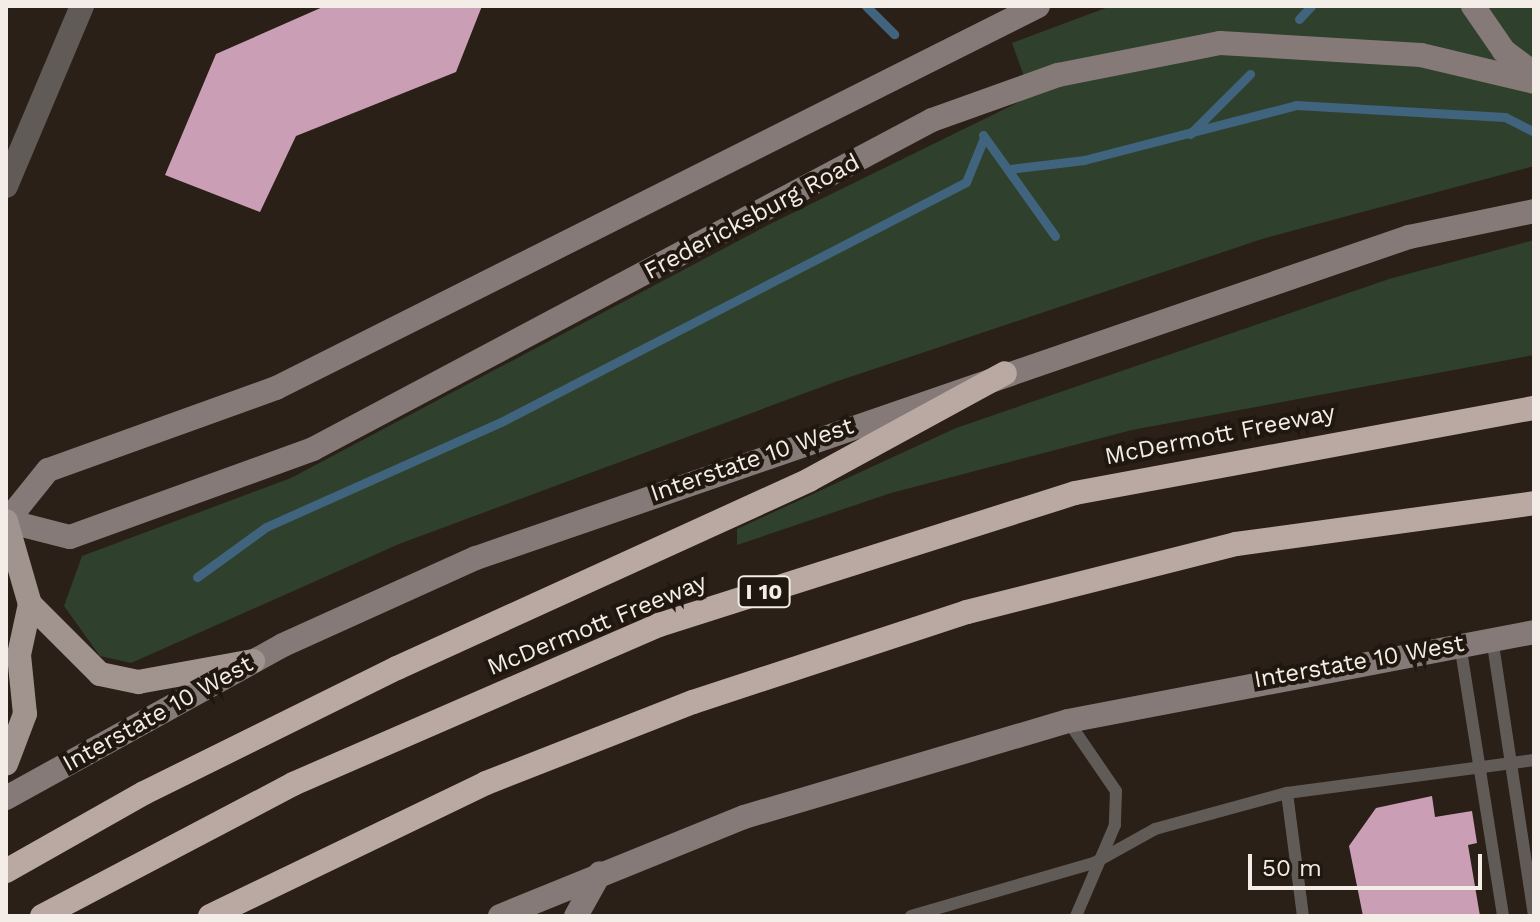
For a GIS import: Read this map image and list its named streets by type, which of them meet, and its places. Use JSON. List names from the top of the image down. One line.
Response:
{"streets":{"highway":["McDermott Freeway","I 10"],"main road":["Fredericksburg Road","Interstate 10 West"]},"scale_bar":"50 m"}
